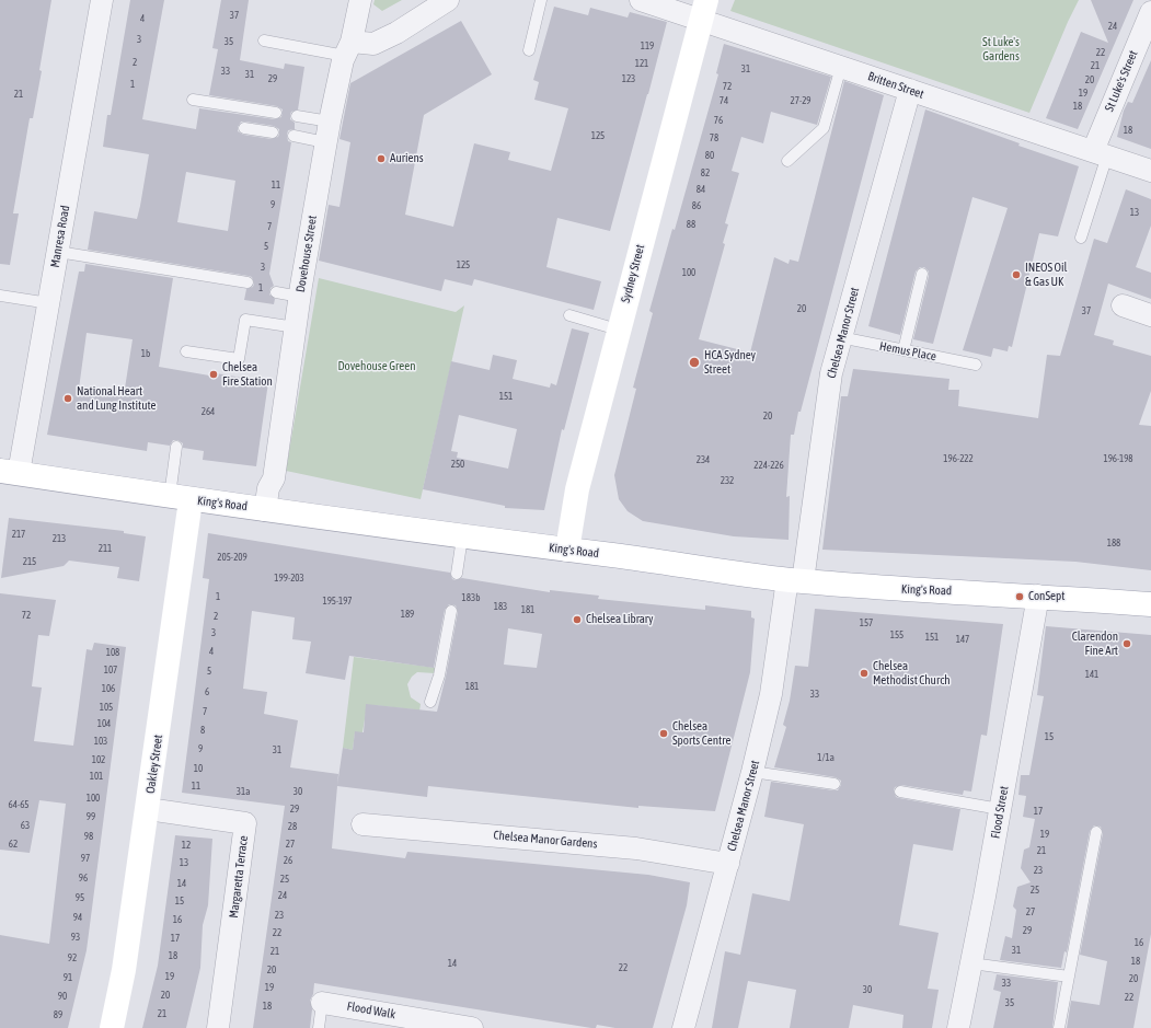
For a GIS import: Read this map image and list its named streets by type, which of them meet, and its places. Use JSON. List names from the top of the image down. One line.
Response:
{"streets":{"main road":["Sydney Street","King's Road","Oakley Street"],"street":["St Luke's Street","Britten Street","Manresa Road","Dovehouse Street","Chelsea Manor Street","Flood Street","Chelsea Manor Gardens","Margaretta Terrace","Flood Walk"],"lane":["Hemus Place"]},"crossings":[["St Luke's Street","Britten Street"],["Britten Street","Sydney Street"],["Britten Street","Chelsea Manor Street"],["Manresa Road","King's Road"],["Dovehouse Street","King's Road"],["Sydney Street","King's Road"],["Chelsea Manor Street","Hemus Place"],["Chelsea Manor Street","King's Road"],["Chelsea Manor Street","Chelsea Manor Gardens"],["King's Road","Oakley Street"],["King's Road","Flood Street"],["Oakley Street","Margaretta Terrace"]],"parks":["St Luke's Gardens","Dovehouse Green"],"places":["Auriens","INEOS Oil & Gas UK","HCA Sydney Street","Chelsea Fire Station","National Heart and Lung Institute","ConSept","Chelsea Library","Clarendon Fine Art","Chelsea Methodist Church","Chelsea Sports Centre"],"house_numbers":["37","4","24","3","35","119","22","2","121","21","31","33","31","29","123","20","1","72","19","21","74","27-29","18","76","18","125","78","80","82","11","84","9","86","13","88","7","5","125","3","100","1","20","37","1b","151","264","20","196-222","196-198","234","250","224-226","232","217","213","188","211","205-209","215","199-203","1","183b","195-197","183","181","189","72","2","157","3","155","151","147","4","108","107","5","141","181","106","6","33","105","7","104","8","15","103","9","31","1/1a","102","10","101","11","31a","30","100","64-65","29","17","99","63","28","19","98","62","27","12","21","97","26","13","23","96","25","14","25","24","95","15","27","23","94","16","29","22","93","17","16","31","21","18","92","18","14","22","20","19","91","20","33","19","30","20","90","22","35","18","21","89"]}
